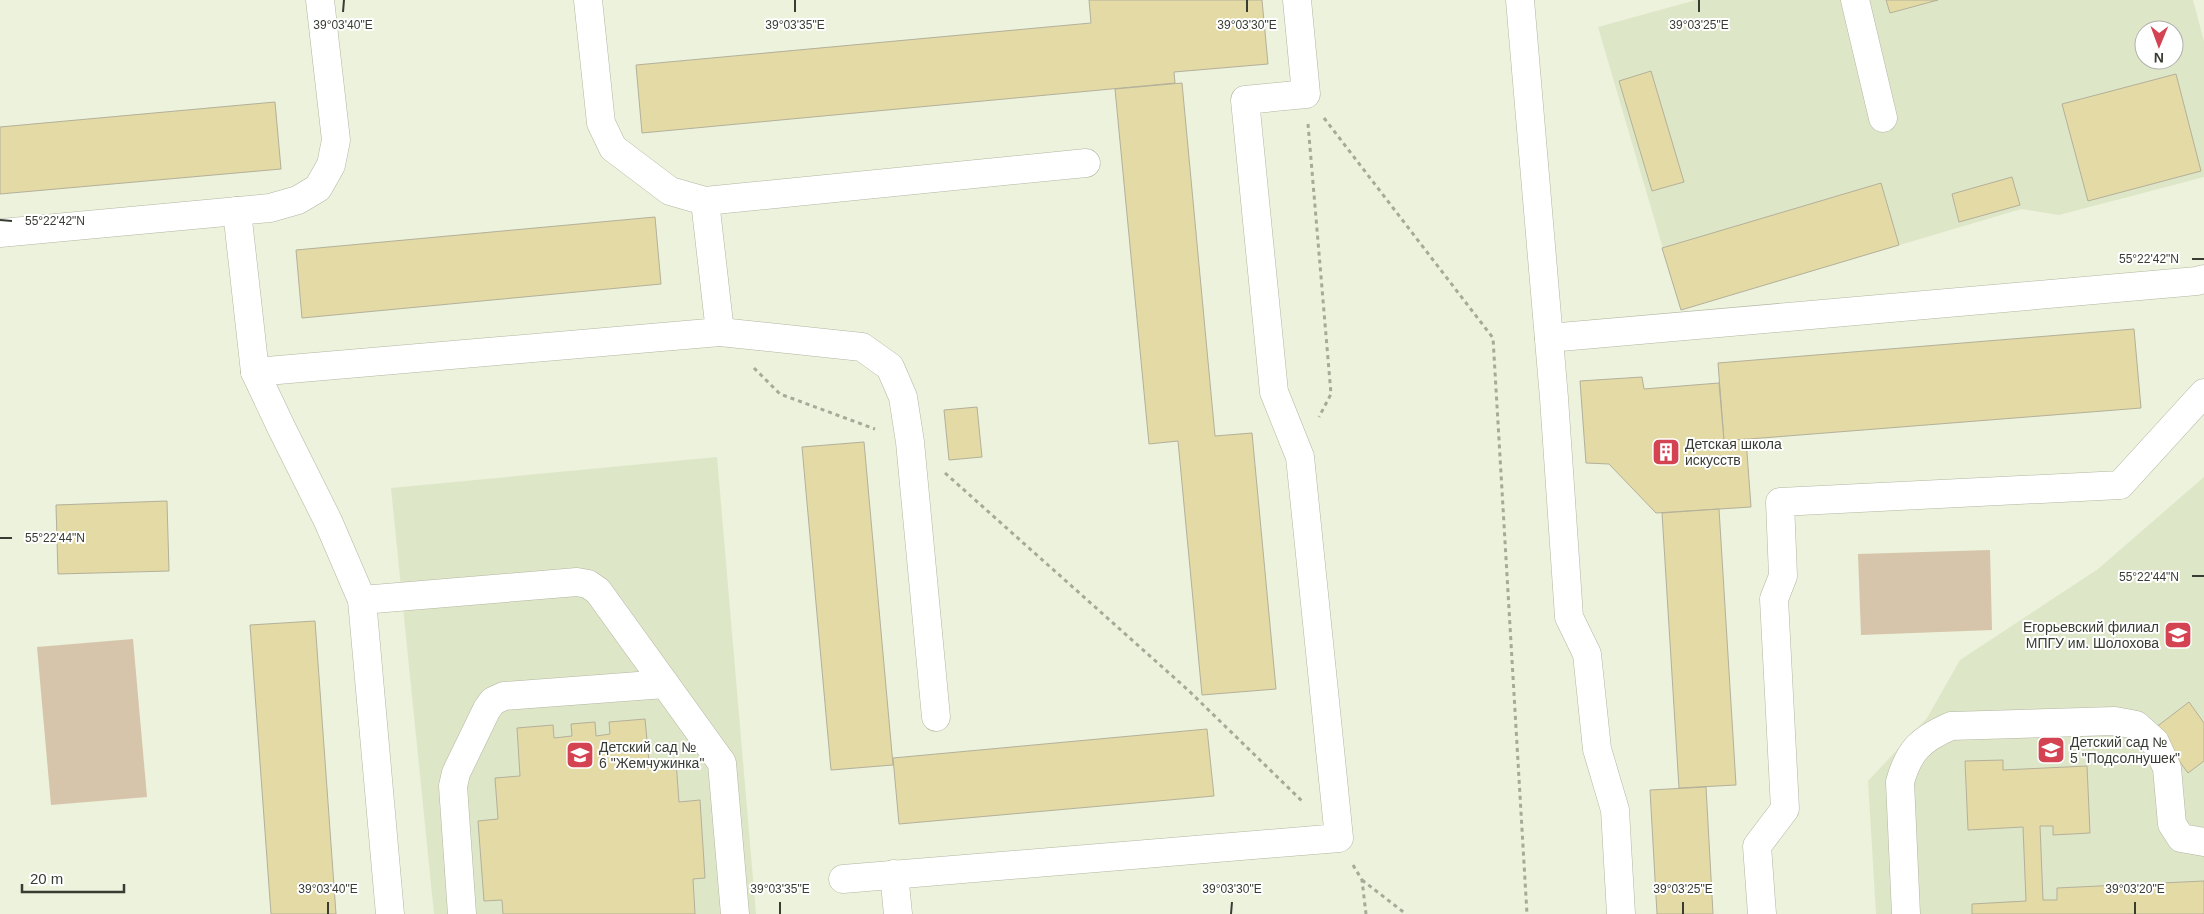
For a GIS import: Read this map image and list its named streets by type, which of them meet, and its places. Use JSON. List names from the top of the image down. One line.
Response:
{"places":{"building":["Детская школа искусств"],"school or university":["Егорьевский филиал МПГУ им. Шолохова","Детский сад № 5 \"Подсолнушек\"","Детский сад № 6 \"Жемчужинка\""]},"scale_bar":"20 m","north":"bottom","coordinates":["39°03'40\"E","39°03'35\"E","39°03'30\"E","39°03'25\"E","55°22'42\"N","55°22'44\"N","39°03'20\"E"]}
